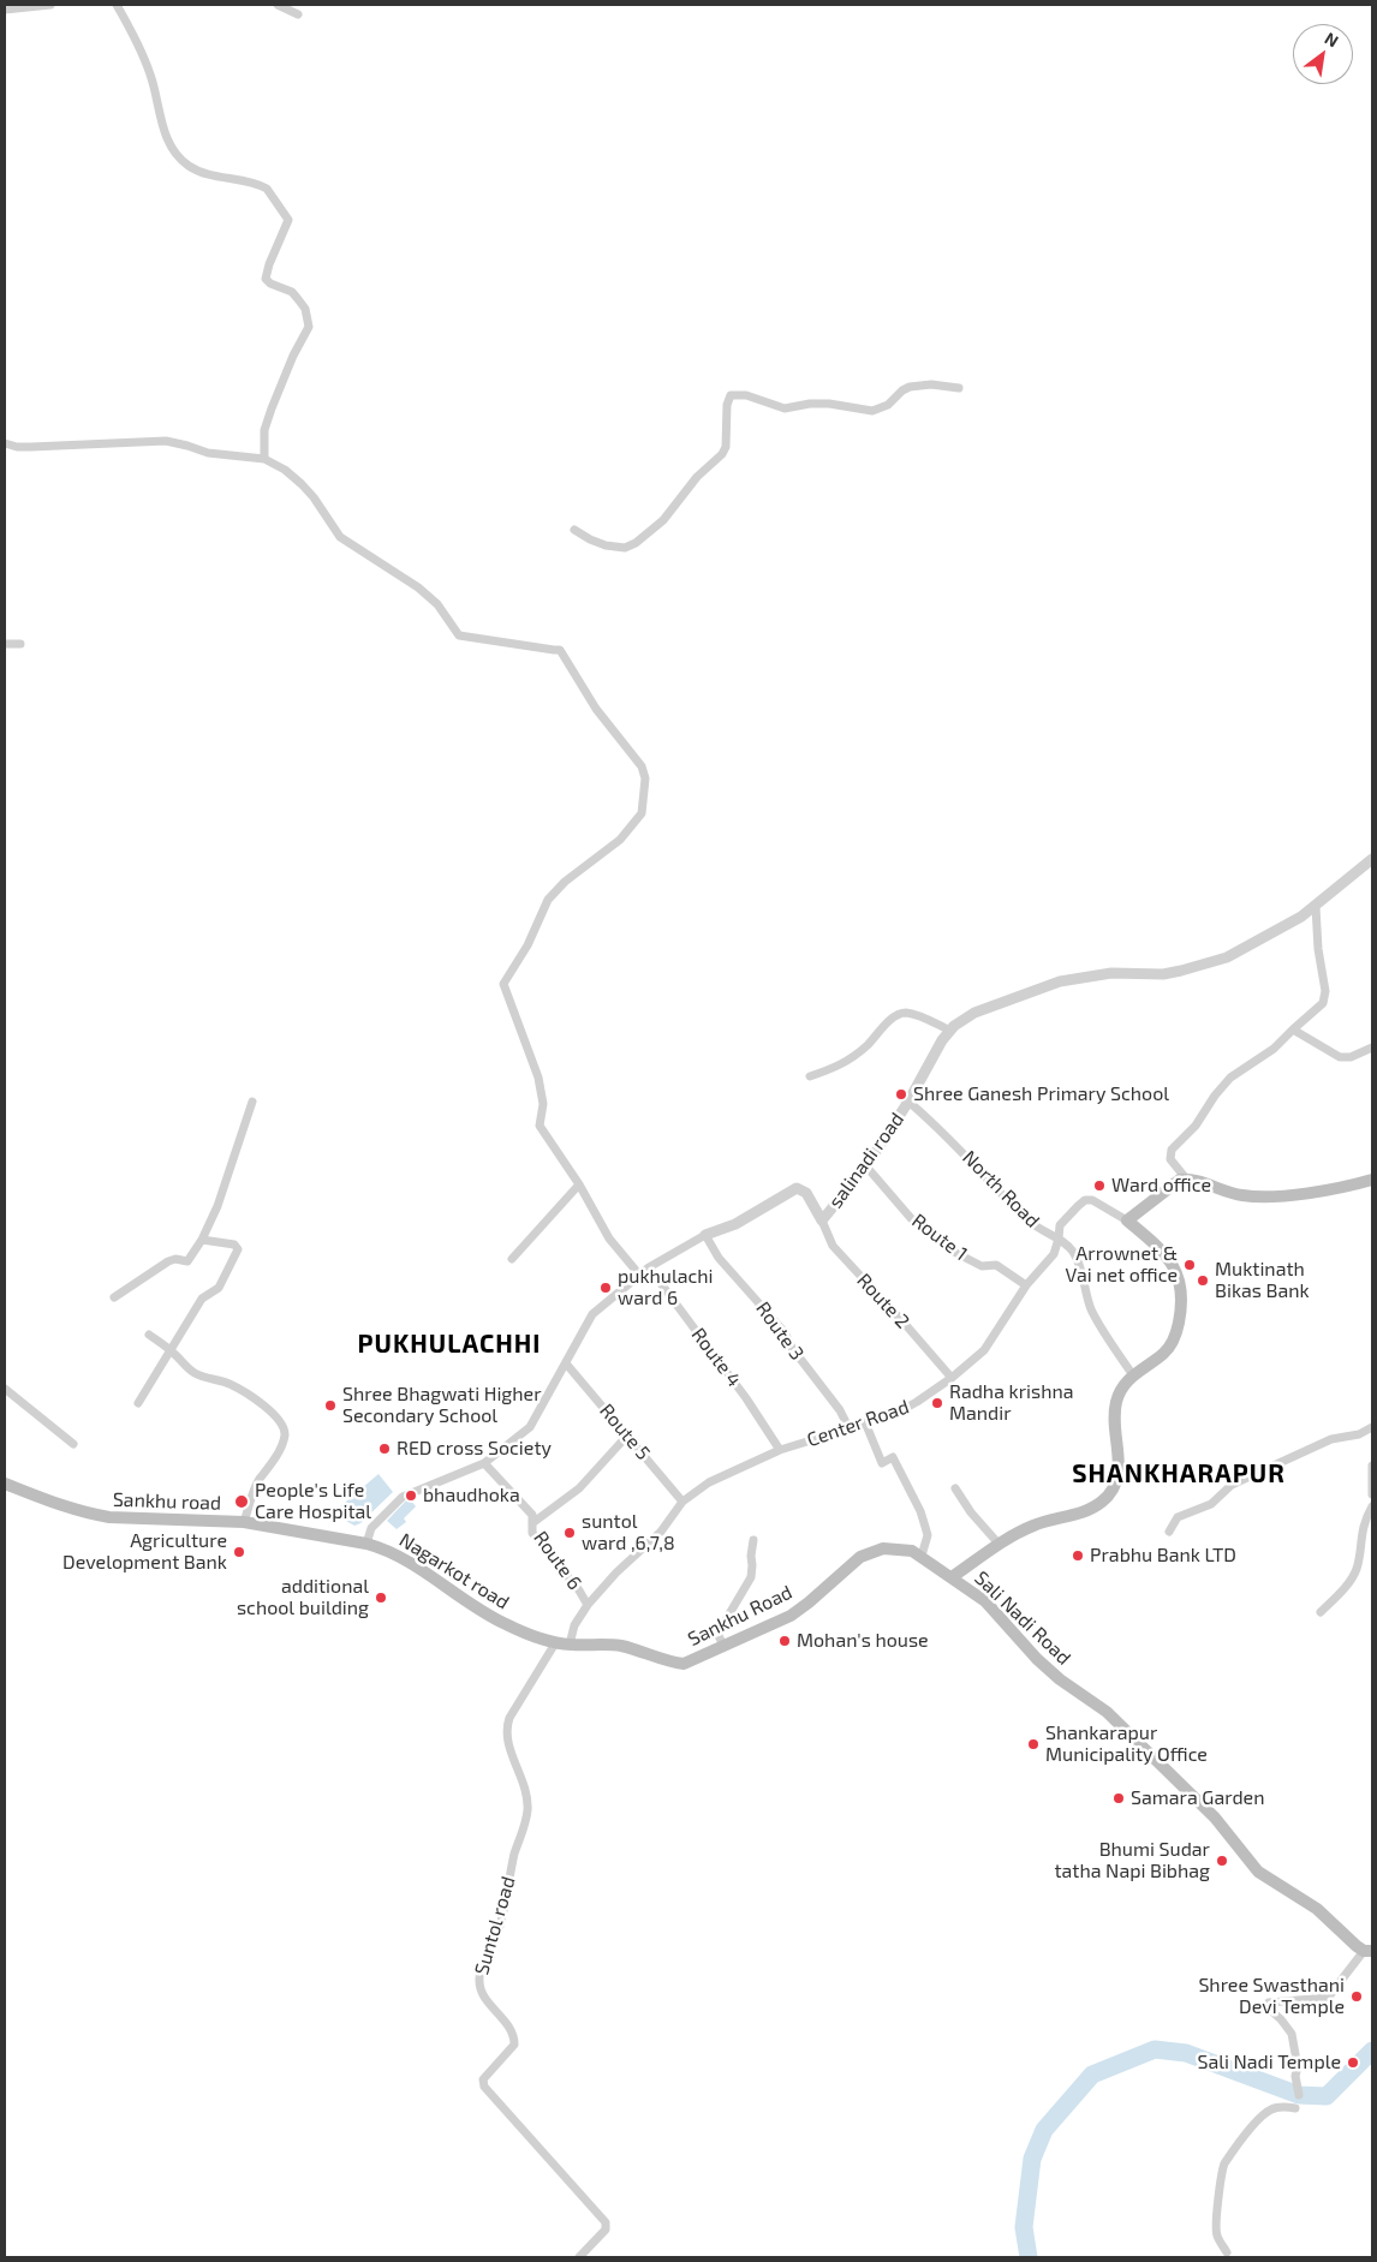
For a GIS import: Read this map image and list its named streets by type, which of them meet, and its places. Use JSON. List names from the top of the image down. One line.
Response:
{"streets":{"main road":["Sankhu road","Nagarkot road","Sankhu Road","Sali Nadi Road"],"street":["salinadi road","North Road","Route 1","Route 2","Route 3","Route 4","Center Road","Route 5","Route 6","Suntol road"]},"crossings":[["salinadi road","North Road"],["salinadi road","Route 1"],["salinadi road","Route 2"],["salinadi road","Route 3"],["salinadi road","Route 4"],["salinadi road","Route 5"],["salinadi road","Sankhu road"],["salinadi road","Route 6"],["salinadi road","Nagarkot road"],["North Road","Center Road"],["North Road","Sali Nadi Road"],["Route 1","Center Road"],["Route 2","Center Road"],["Route 3","Center Road"],["Route 4","Center Road"],["Center Road","Route 5"],["Center Road","Route 6"],["Center Road","Sankhu Road"],["Center Road","Sali Nadi Road"],["Sankhu road","Nagarkot road"],["Nagarkot road","Sankhu Road"],["Nagarkot road","Suntol road"],["Sankhu Road","Sali Nadi Road"],["Sankhu Road","Suntol road"]],"districts":["PUKHULACHHI","SHANKHARAPUR"],"places":["Shree Ganesh Primary School","Ward office","Arrownet & Vai net office","Muktinath Bikas Bank","pukhulachi ward 6","Radha krishna Mandir","Shree Bhagwati Higher Secondary School","RED cross Society","bhaudhoka","People's Life Care Hospital","suntol ward ,6,7,8","Agriculture Development Bank","Prabhu Bank LTD","additional school building","Mohan's house","Shankarapur Municipality Office","Samara Garden","Bhumi Sudar tatha Napi Bibhag","Shree Swasthani Devi Temple","Sali Nadi Temple"],"north":"top right"}
